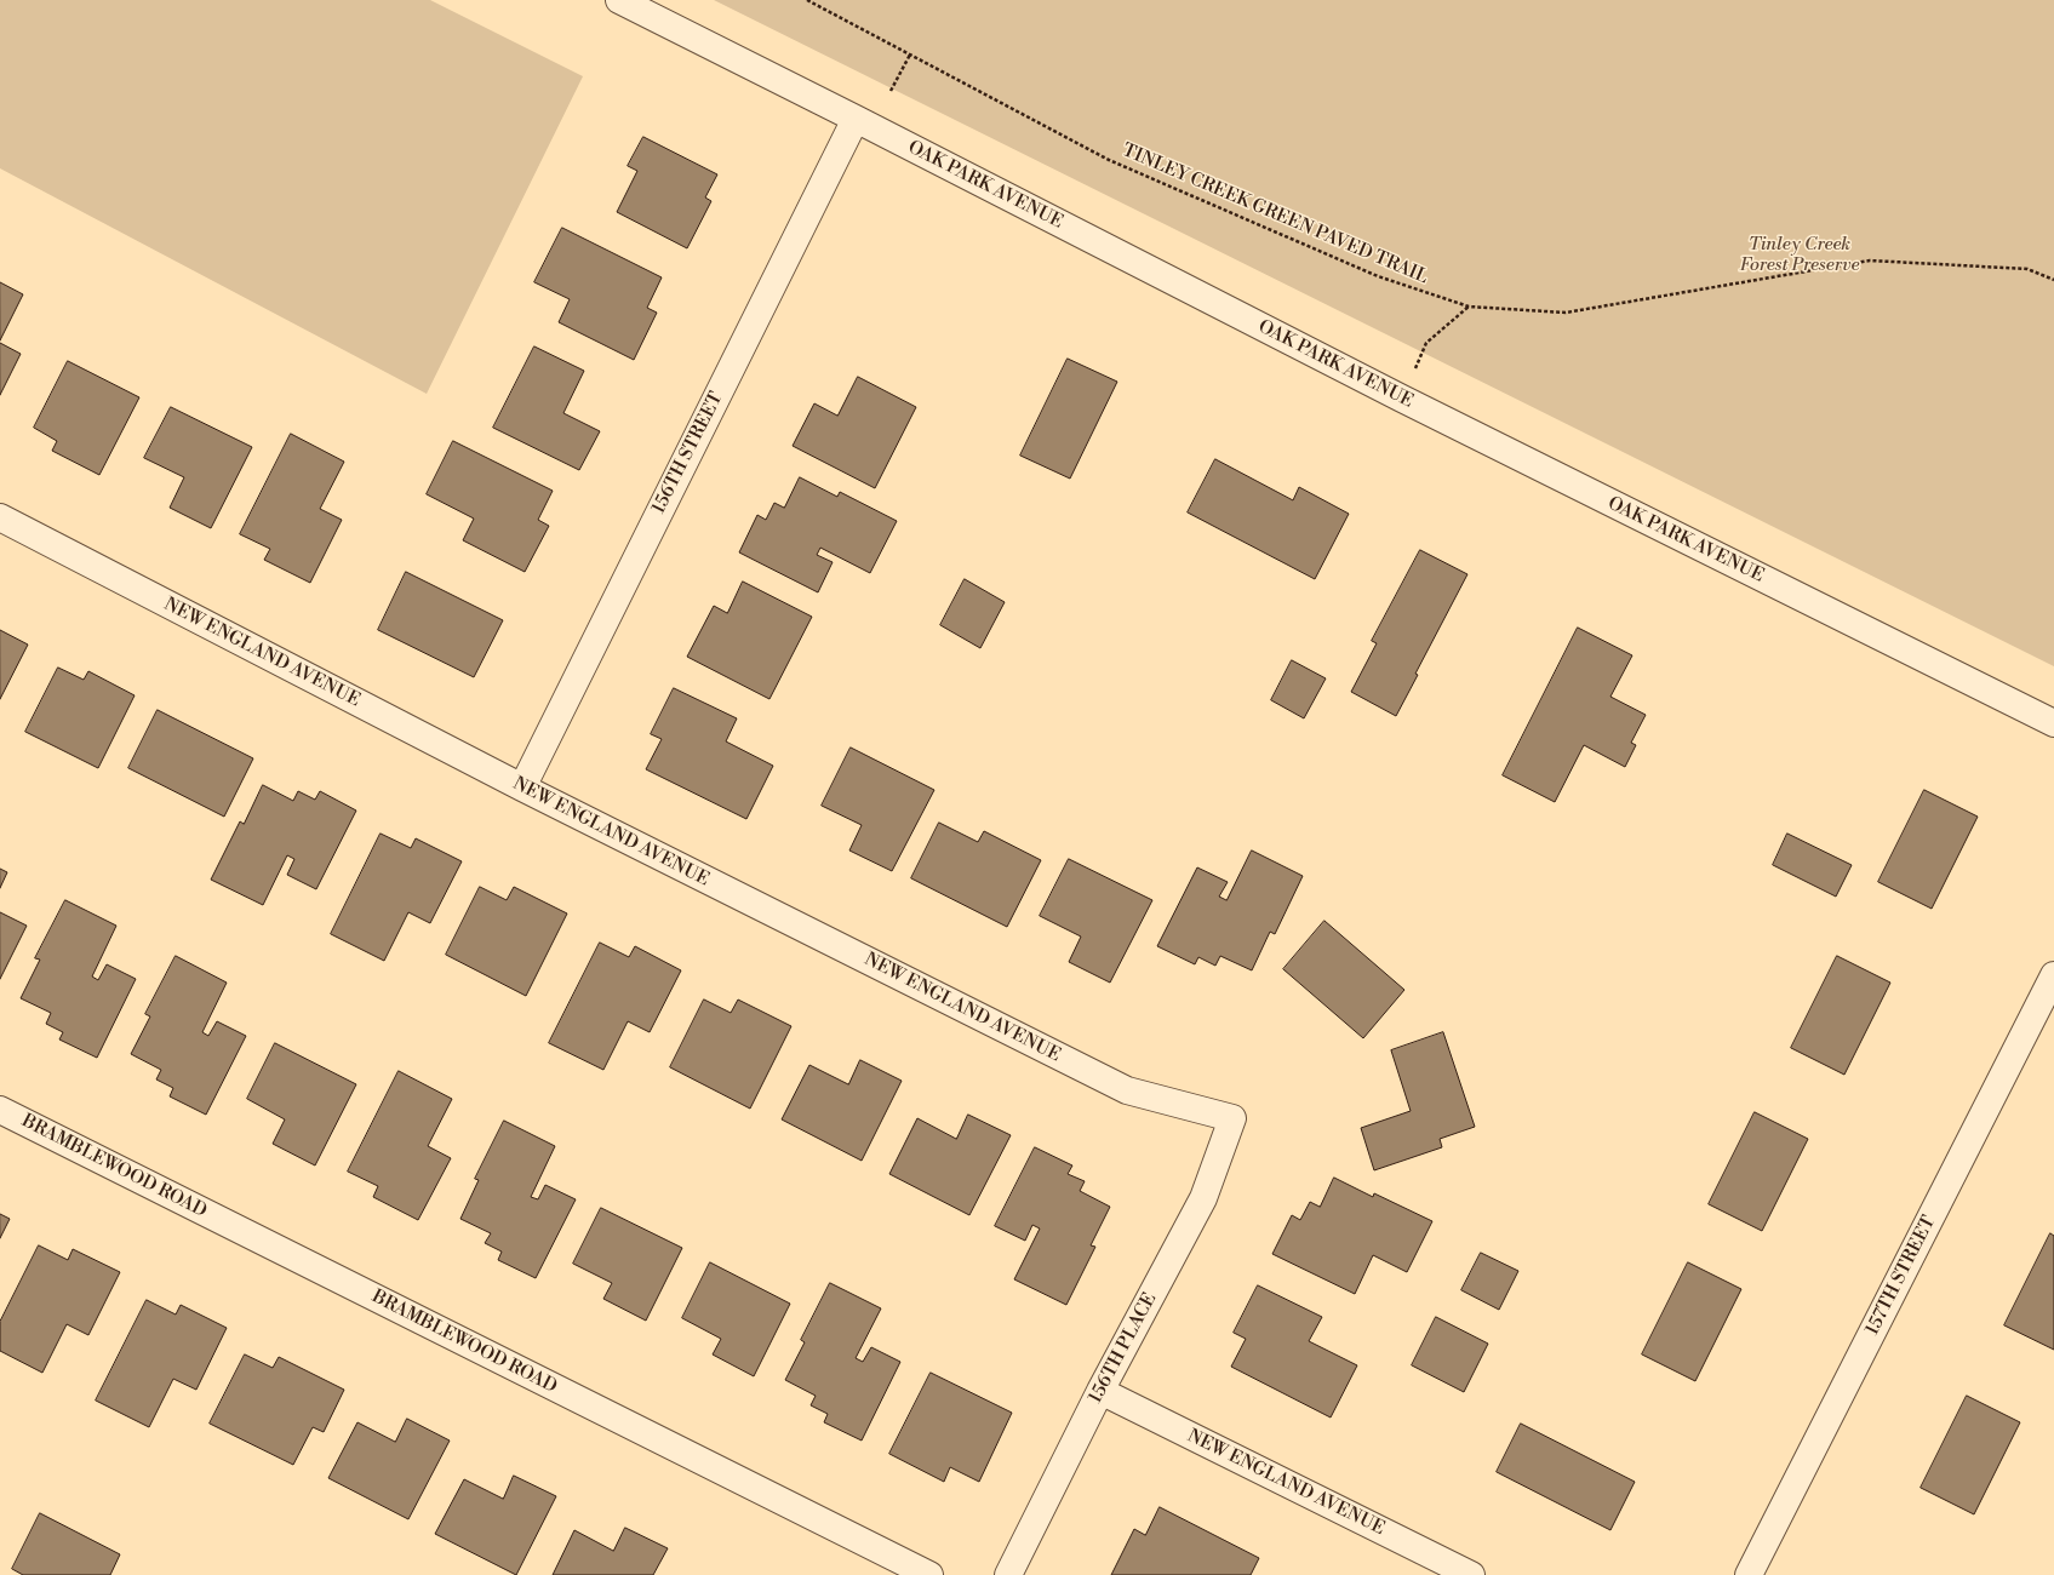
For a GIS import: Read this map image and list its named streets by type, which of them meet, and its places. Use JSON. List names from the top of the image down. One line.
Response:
{"streets":{"street":["OAK PARK AVENUE","156TH STREET","NEW ENGLAND AVENUE","BRAMBLEWOOD ROAD","157TH STREET","156TH PLACE"],"path":["TINLEY CREEK GREEN PAVED TRAIL"]},"crossings":[["OAK PARK AVENUE","156TH STREET"],["156TH STREET","NEW ENGLAND AVENUE"],["NEW ENGLAND AVENUE","156TH PLACE"]],"parks":["Tinley Creek Forest Preserve"]}
